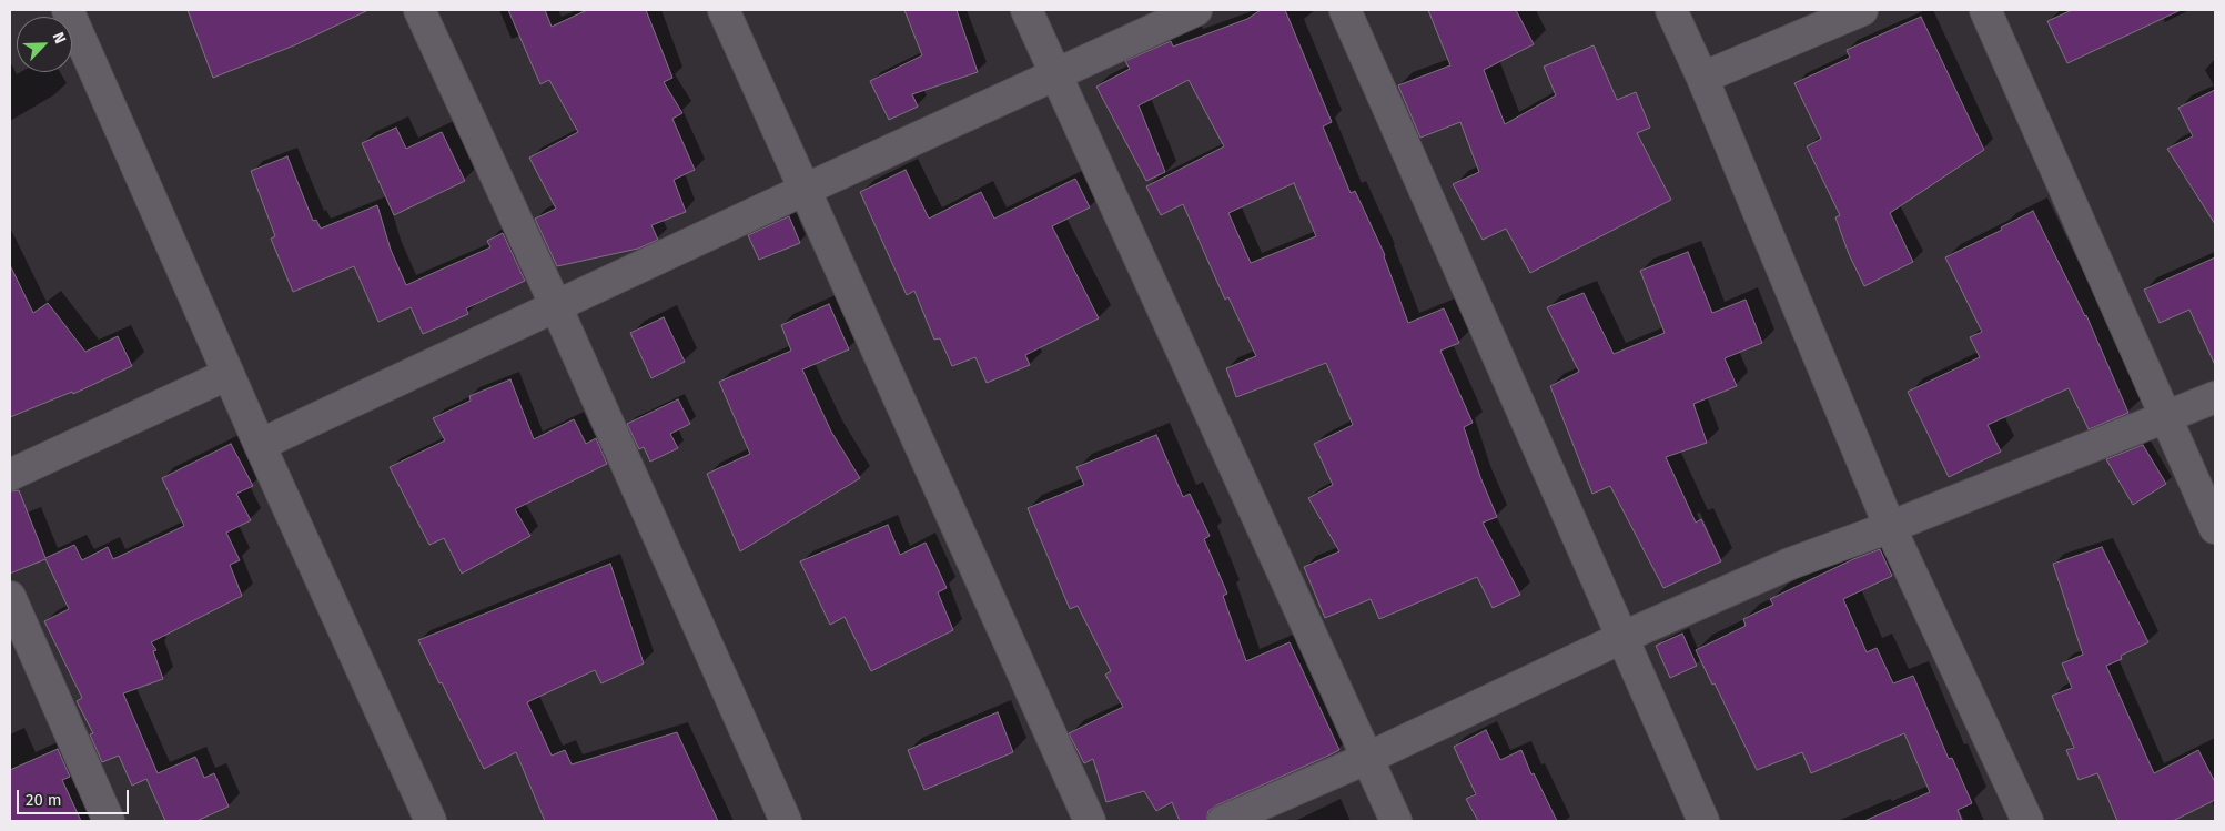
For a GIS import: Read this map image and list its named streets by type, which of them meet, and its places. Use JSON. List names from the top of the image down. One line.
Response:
{"scale_bar":"20 m","north":"top right"}
